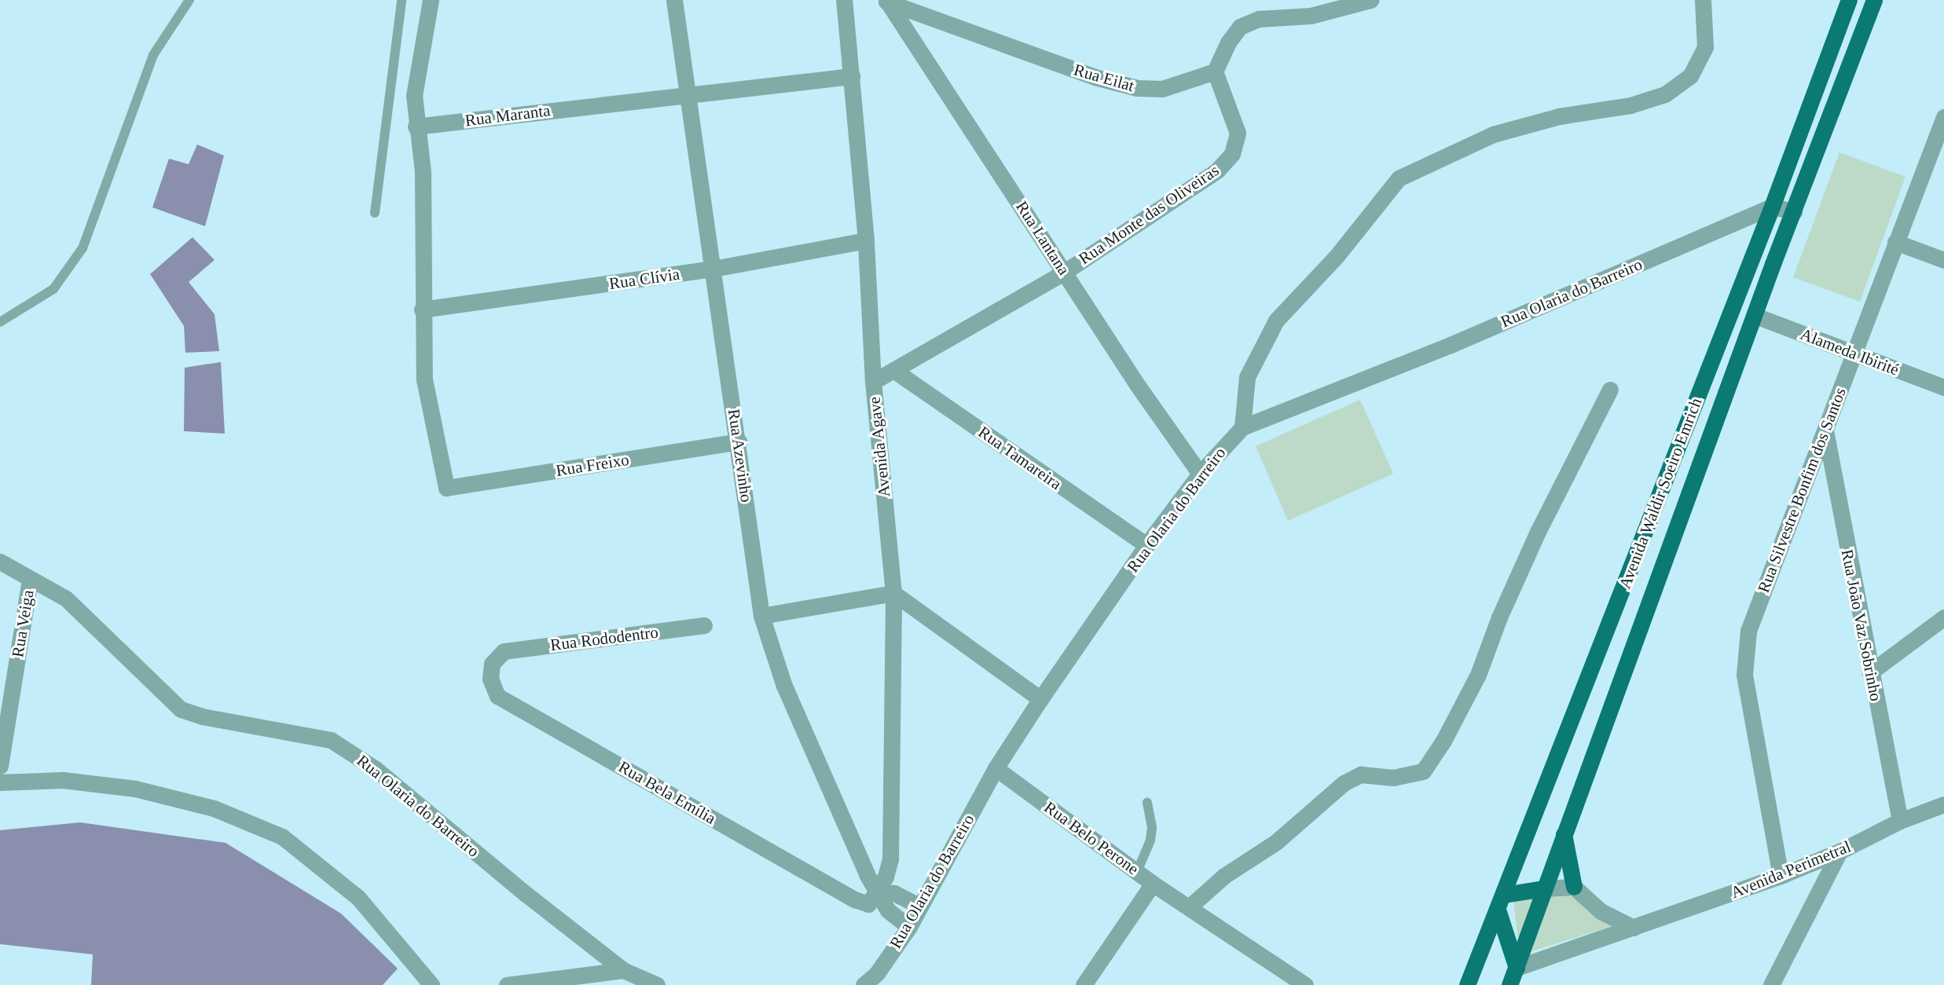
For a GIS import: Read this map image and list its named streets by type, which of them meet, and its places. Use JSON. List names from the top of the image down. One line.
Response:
{"streets":{"main road":["Avenida Waldir Soeiro Emrich"],"street":["Rua Eilat","Rua Maranta","Rua Monte das Oliveiras","Rua Lantana","Rua Clívia","Rua Olaria do Barreiro","Alameda Ibirité","Avenida Agave","Rua Azevinho","Rua Tamareira","Rua Freixo","Rua Silvestre Bonfim dos Santos","Rua Veiga","Rua João Vaz Sobrinho","Rua Rododentro","Rua Bela Emília","Rua Belo Perone","Avenida Perimetral"]},"crossings":[["Rua Eilat","Rua Monte das Oliveiras"],["Rua Eilat","Rua Lantana"],["Rua Maranta","Avenida Agave"],["Rua Maranta","Rua Azevinho"],["Rua Monte das Oliveiras","Rua Lantana"],["Rua Monte das Oliveiras","Avenida Agave"],["Rua Monte das Oliveiras","Rua Tamareira"],["Rua Lantana","Rua Olaria do Barreiro"],["Rua Clívia","Avenida Agave"],["Rua Clívia","Rua Azevinho"],["Rua Clívia","Rua Freixo"],["Rua Olaria do Barreiro","Rua Azevinho"],["Rua Olaria do Barreiro","Rua Tamareira"],["Rua Olaria do Barreiro","Avenida Waldir Soeiro Emrich"],["Rua Olaria do Barreiro","Rua Veiga"],["Rua Olaria do Barreiro","Rua Belo Perone"],["Alameda Ibirité","Rua Silvestre Bonfim dos Santos"],["Alameda Ibirité","Avenida Waldir Soeiro Emrich"],["Avenida Agave","Rua Azevinho"],["Avenida Agave","Rua Bela Emília"],["Rua Azevinho","Rua Freixo"],["Rua Azevinho","Rua Bela Emília"],["Rua Silvestre Bonfim dos Santos","Rua João Vaz Sobrinho"],["Rua Silvestre Bonfim dos Santos","Avenida Perimetral"],["Avenida Waldir Soeiro Emrich","Avenida Perimetral"],["Rua João Vaz Sobrinho","Avenida Perimetral"],["Rua Rododentro","Rua Bela Emília"]]}
